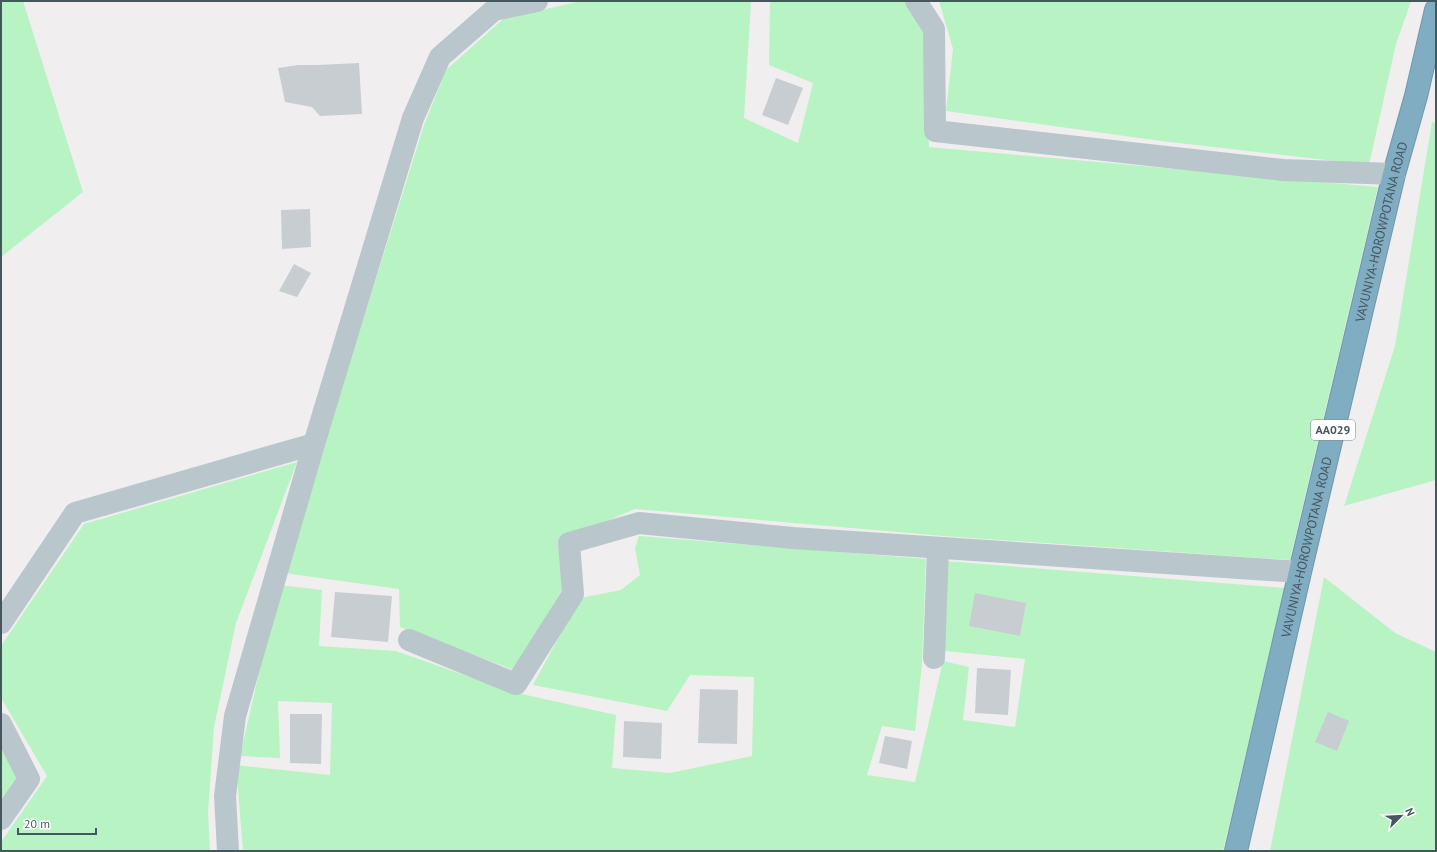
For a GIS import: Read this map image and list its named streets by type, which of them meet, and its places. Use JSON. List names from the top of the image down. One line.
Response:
{"streets":{"highway":["VAVUNIYA-HOROWPOTANA ROAD","AA029"]},"scale_bar":"20 m","north":"top right"}
